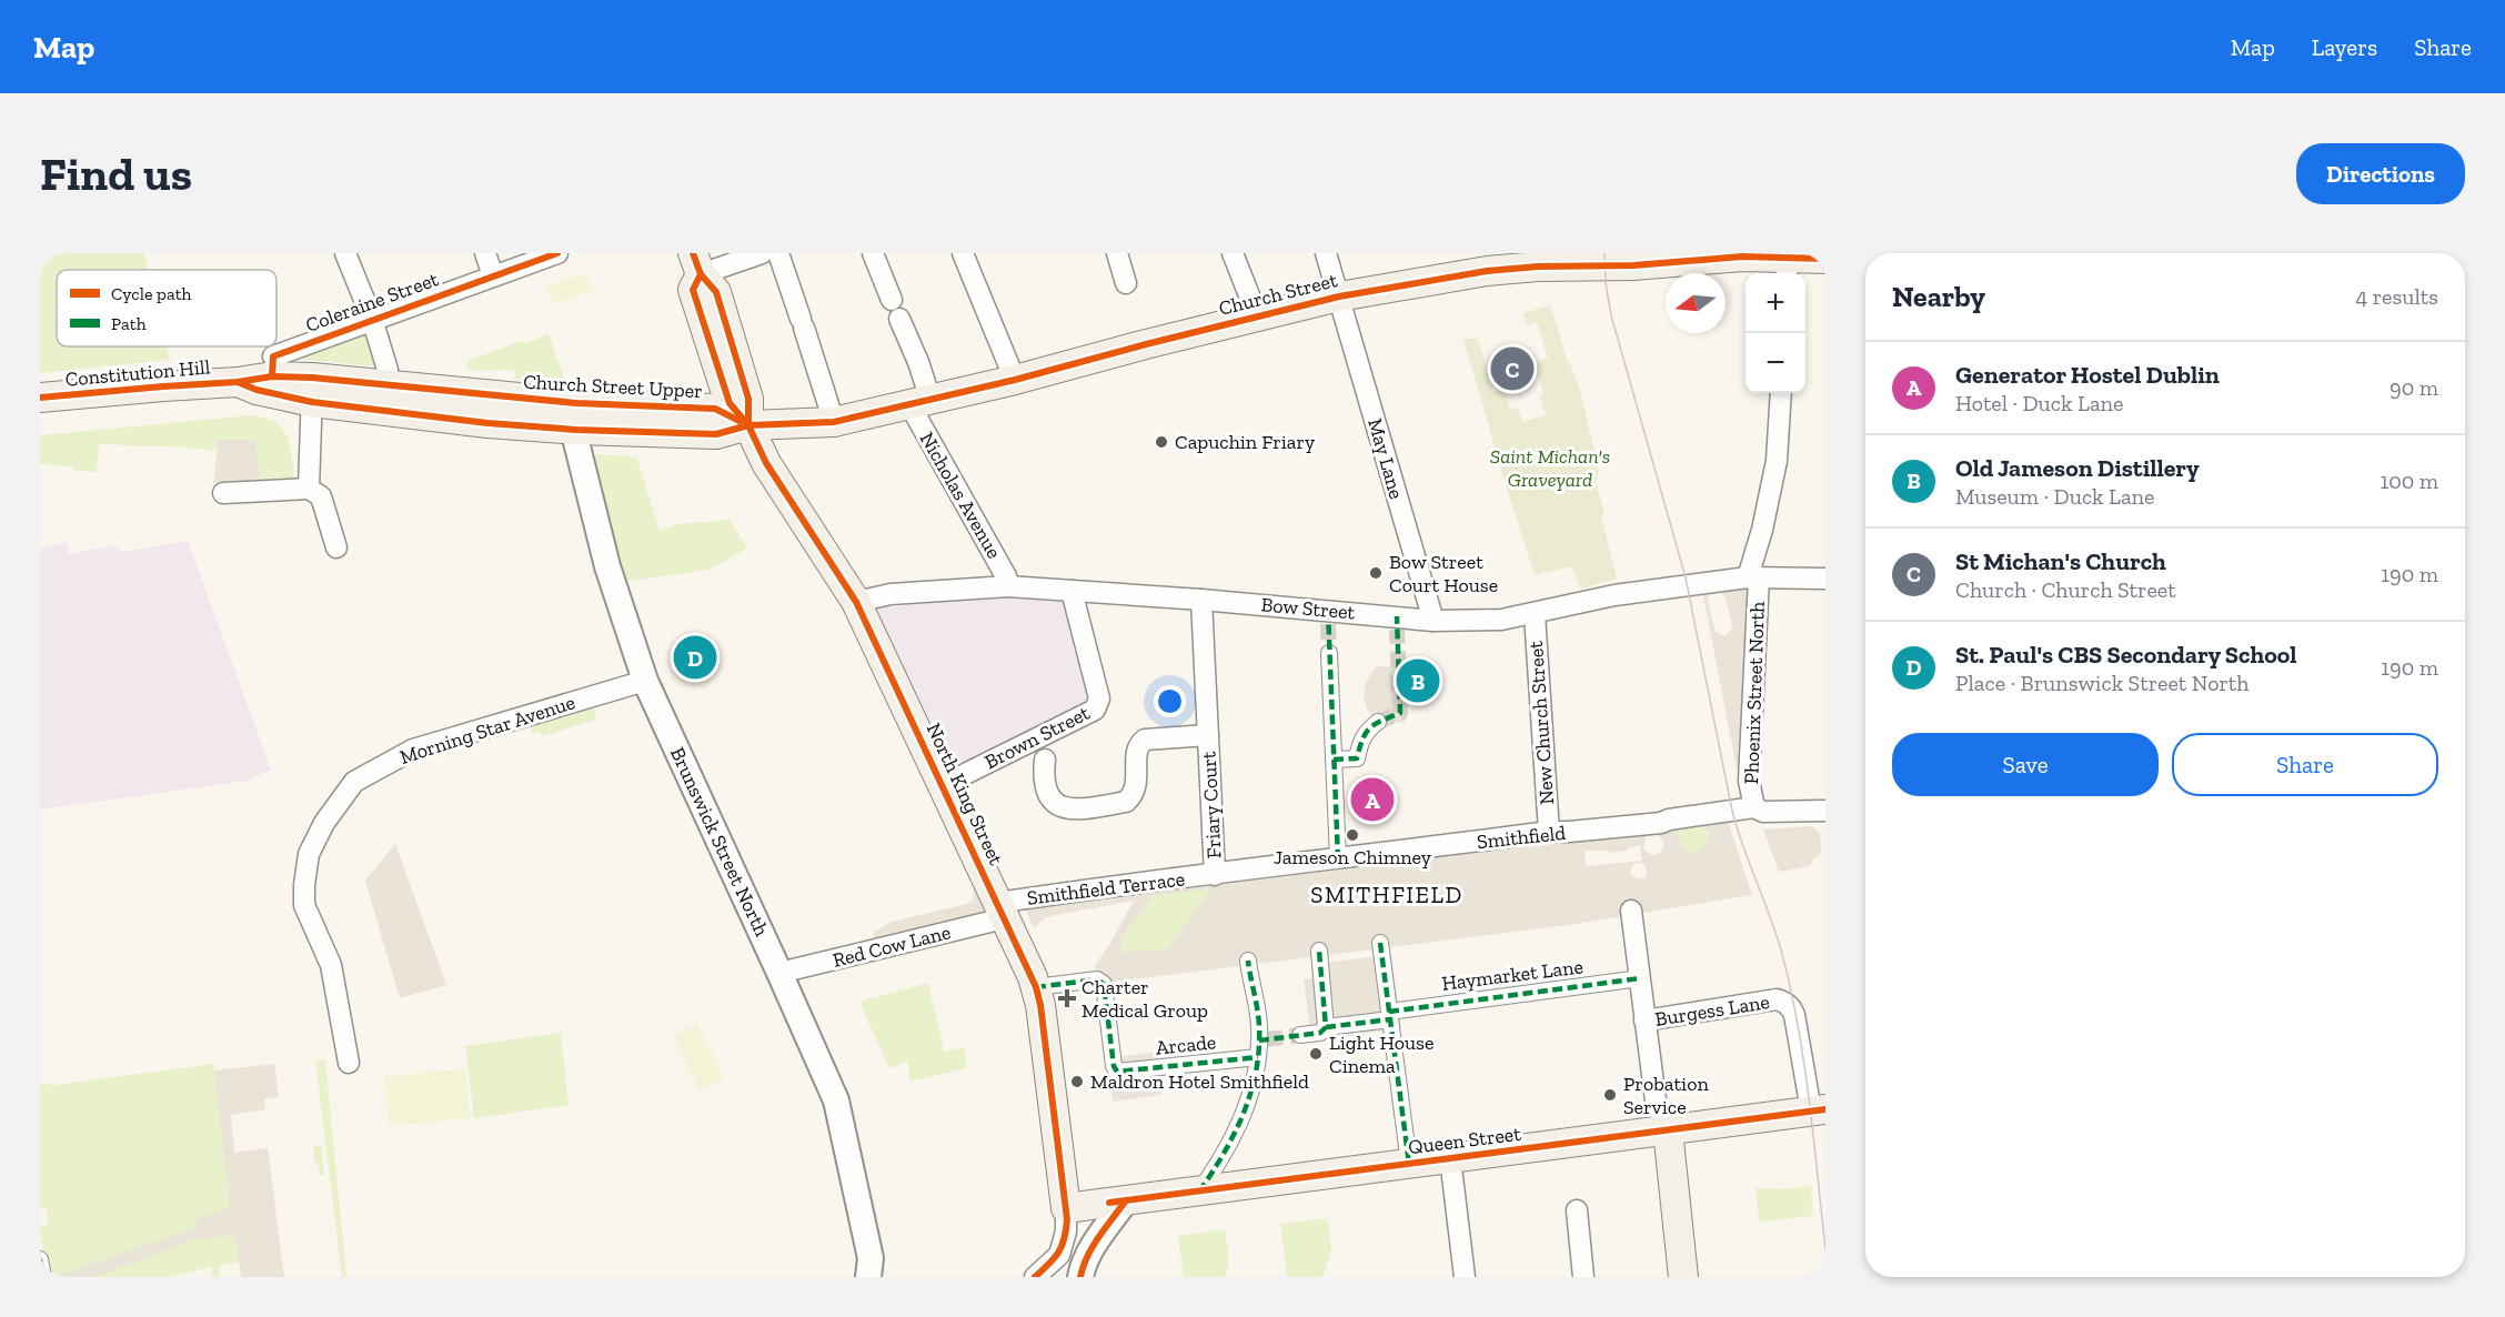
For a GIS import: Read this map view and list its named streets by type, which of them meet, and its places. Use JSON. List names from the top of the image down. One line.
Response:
{"streets":{"main road":["Church Street","Constitution Hill","Church Street Upper","North King Street","Queen Street"],"street":["Coleraine Street","May Lane","Nicholas Avenue","Bow Street","Phoenix Street North","New Church Street","Morning Star Avenue","Brown Street","Friary Court","Smithfield","Brunswick Street North","Smithfield Terrace","Red Cow Lane","Haymarket Lane","Burgess Lane","Arcade"]},"crossings":[["Church Street","Church Street Upper"],["Church Street","May Lane"],["Church Street","Nicholas Avenue"],["Church Street","North King Street"],["Constitution Hill","Church Street Upper"],["Church Street Upper","North King Street"],["Church Street Upper","Brunswick Street North"],["May Lane","Bow Street"],["Nicholas Avenue","Bow Street"],["Bow Street","Phoenix Street North"],["Bow Street","New Church Street"],["Bow Street","Brown Street"],["Bow Street","North King Street"],["Bow Street","Friary Court"],["Phoenix Street North","Smithfield"],["New Church Street","Smithfield"],["Morning Star Avenue","Brunswick Street North"],["Brown Street","North King Street"],["North King Street","Smithfield Terrace"],["North King Street","Red Cow Lane"],["North King Street","Arcade"],["North King Street","Queen Street"],["Friary Court","Smithfield"],["Friary Court","Smithfield Terrace"],["Smithfield","Smithfield Terrace"],["Brunswick Street North","Red Cow Lane"],["Smithfield Terrace","Red Cow Lane"],["Burgess Lane","Queen Street"]],"districts":["SMITHFIELD"],"parks":["Saint Michan's Graveyard"],"places":{"other":["Capuchin Friary","Bow Street Court House","Jameson Chimney","Light House Cinema","Maldron Hotel Smithfield","Probation Service"],"health":["Charter Medical Group"]},"legend":["Cycle path","Path"],"north":"left","page":{"header":"Map","nav":["Map","Layers","Share"],"buttons":["Directions",["Save","Share"]],"title":"Find us","heading":["Nearby","4 results"],"map_buttons":["+","−"],"list":[{"mark":"A","name":"Generator Hostel Dublin","note":"Hotel · Duck Lane","value":"90 m"},{"mark":"B","name":"Old Jameson Distillery","note":"Museum · Duck Lane","value":"100 m"},{"mark":"C","name":"St Michan's Church","note":"Church · Church Street","value":"190 m"},{"mark":"D","name":"St. Paul's CBS Secondary School","note":"Place · Brunswick Street North","value":"190 m"}],"pins":["C","D","B","A"]}}
